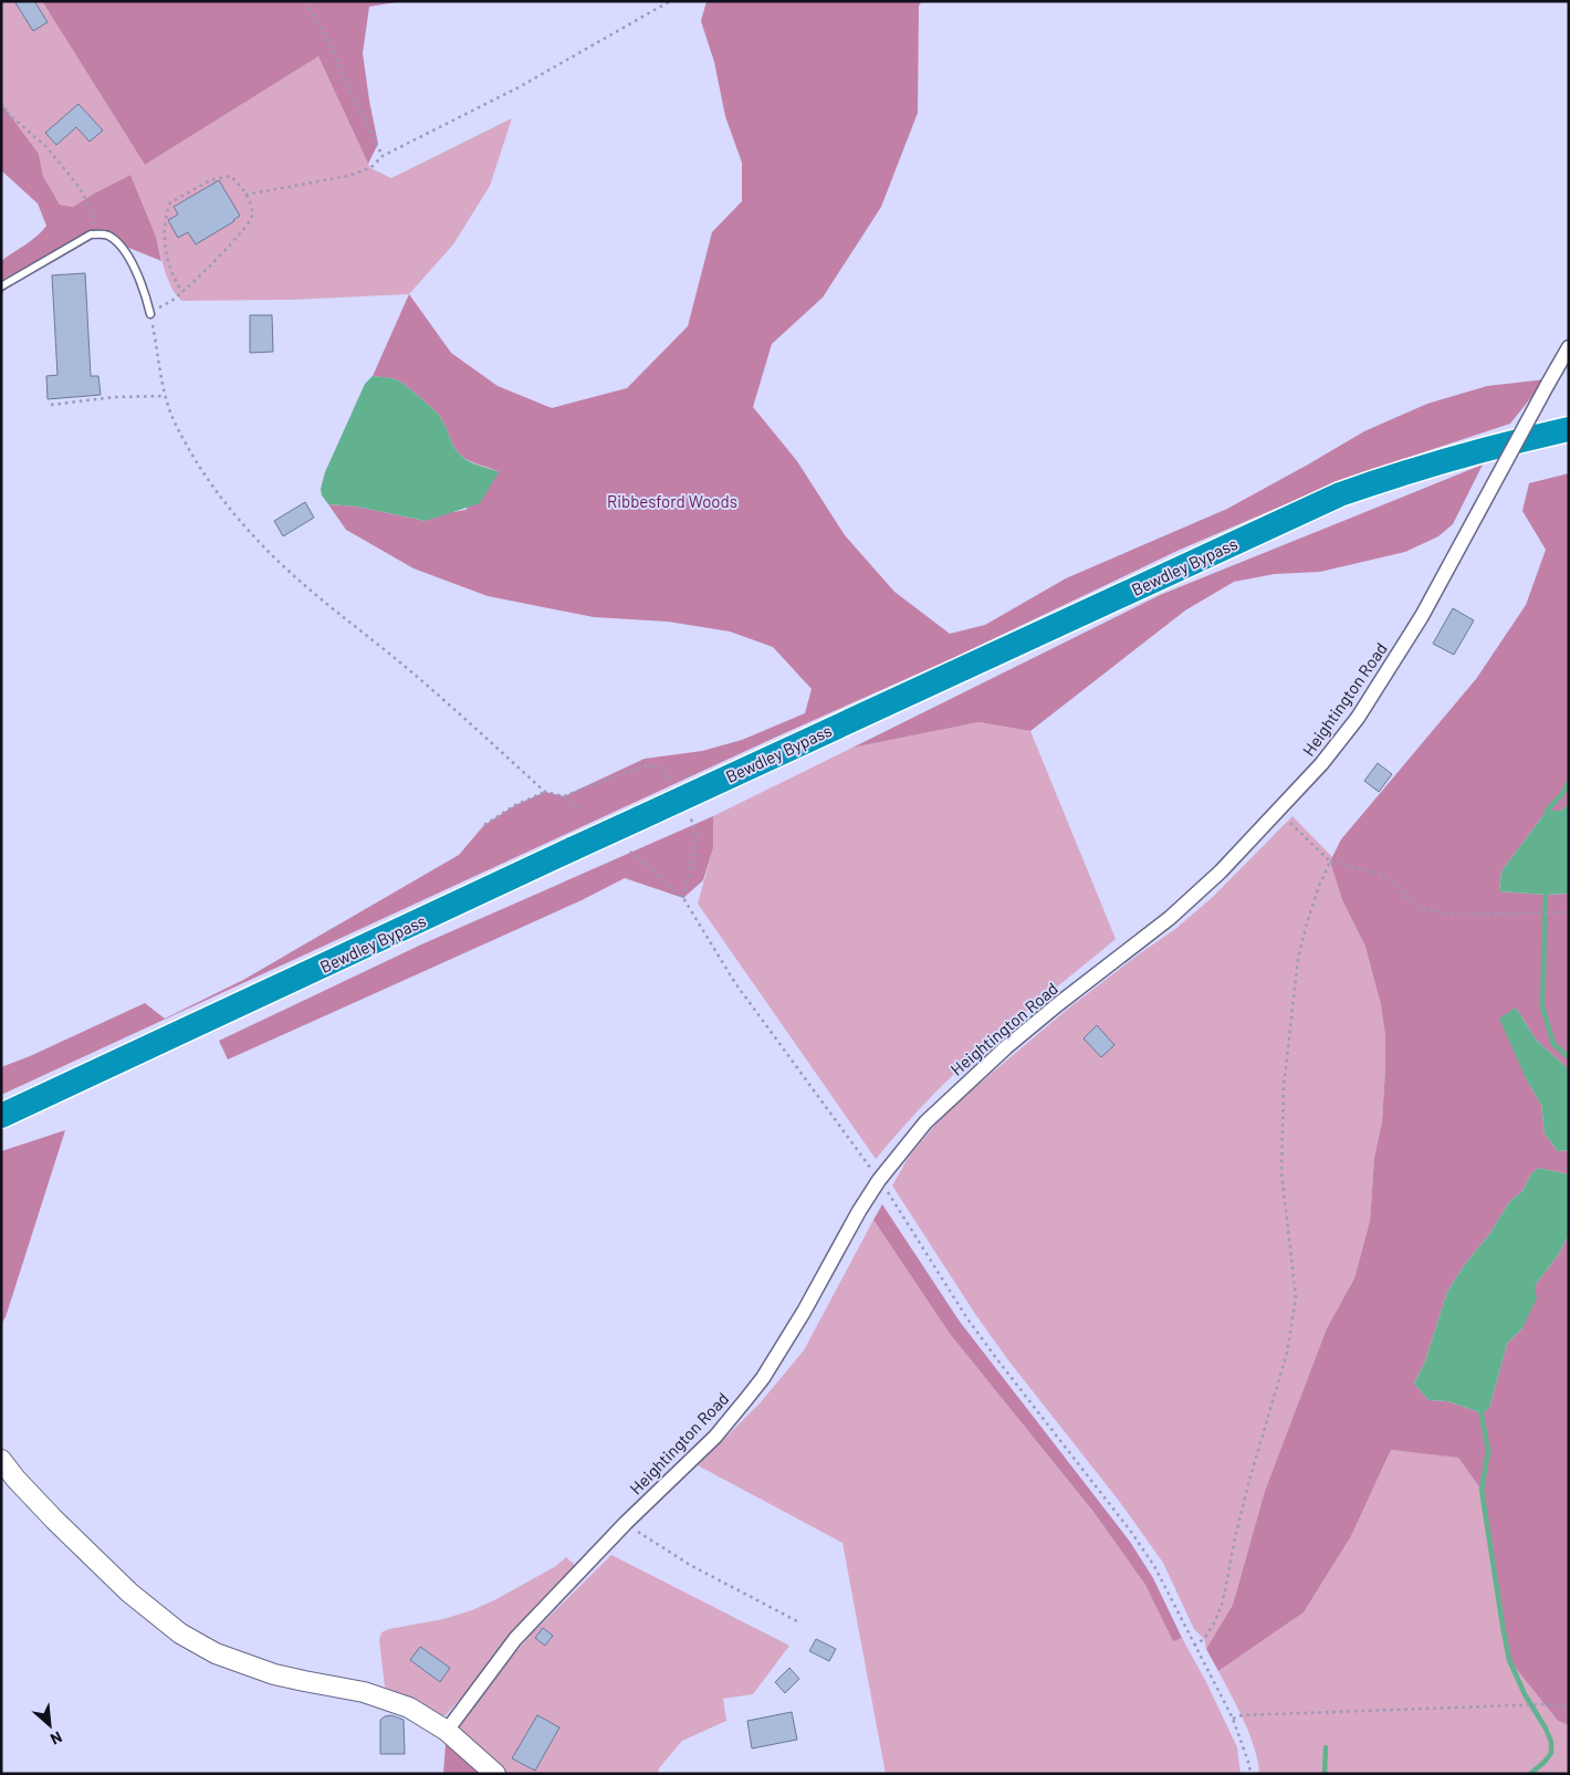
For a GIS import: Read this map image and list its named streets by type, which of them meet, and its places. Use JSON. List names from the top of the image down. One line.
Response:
{"streets":{"highway":["Bewdley Bypass"],"street":["Heightington Road"]},"parks":["Ribbesford Woods"],"north":"bottom right"}
